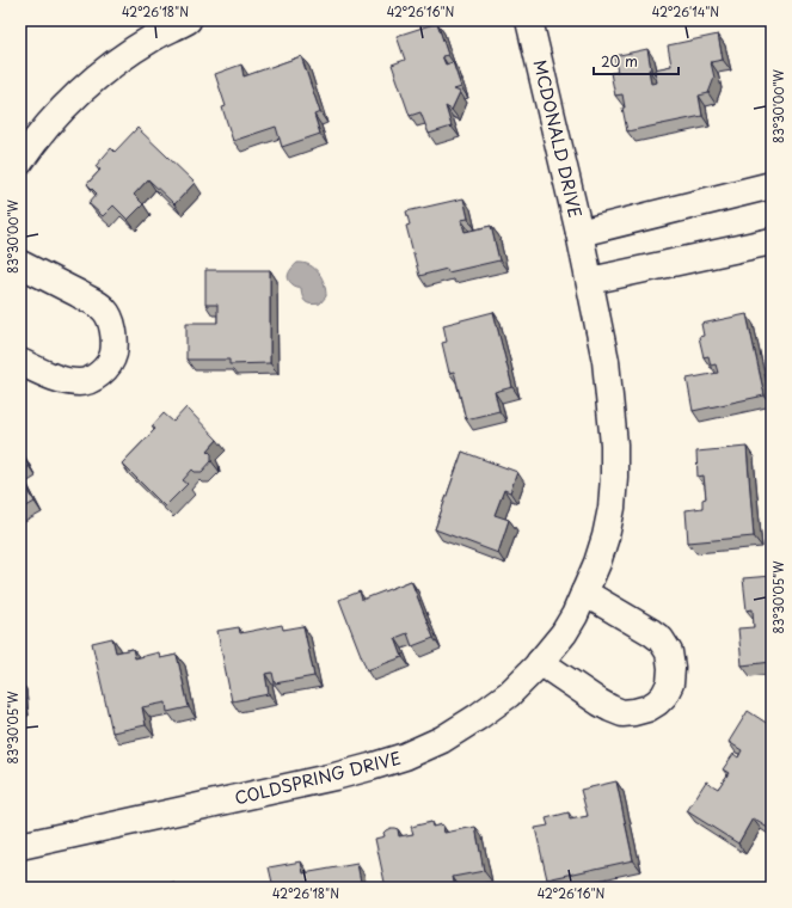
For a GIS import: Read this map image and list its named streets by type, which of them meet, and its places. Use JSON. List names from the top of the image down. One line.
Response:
{"streets":{"street":["MCDONALD DRIVE","COLDSPRING DRIVE"]},"crossings":[["MCDONALD DRIVE","COLDSPRING DRIVE"]],"scale_bar":"20 m","coordinates":["42°26'18\"N","42°26'16\"N","42°26'14\"N","83°30'00\"W","83°30'05\"W"]}
